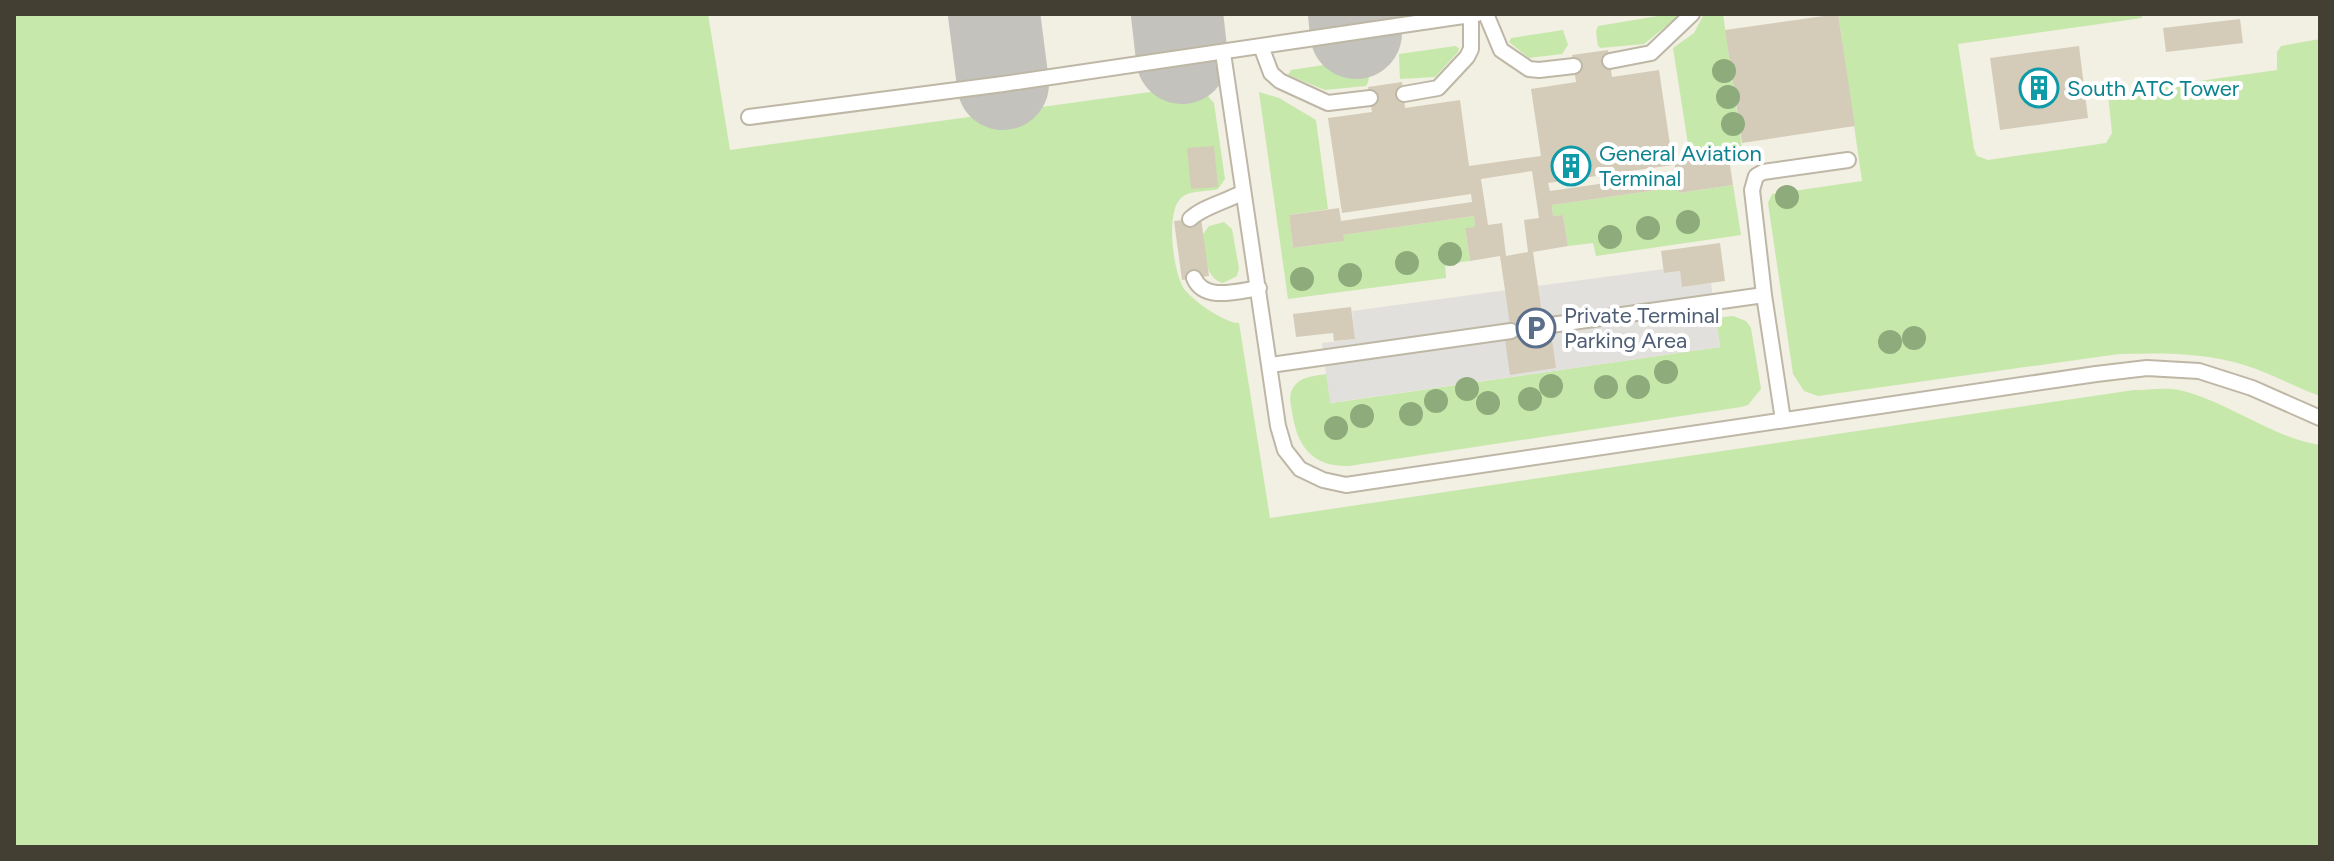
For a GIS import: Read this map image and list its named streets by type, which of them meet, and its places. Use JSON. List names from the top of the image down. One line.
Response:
{"places":{"building":["South ATC Tower","General Aviation Terminal"],"parking":["Private Terminal Parking Area"]}}
